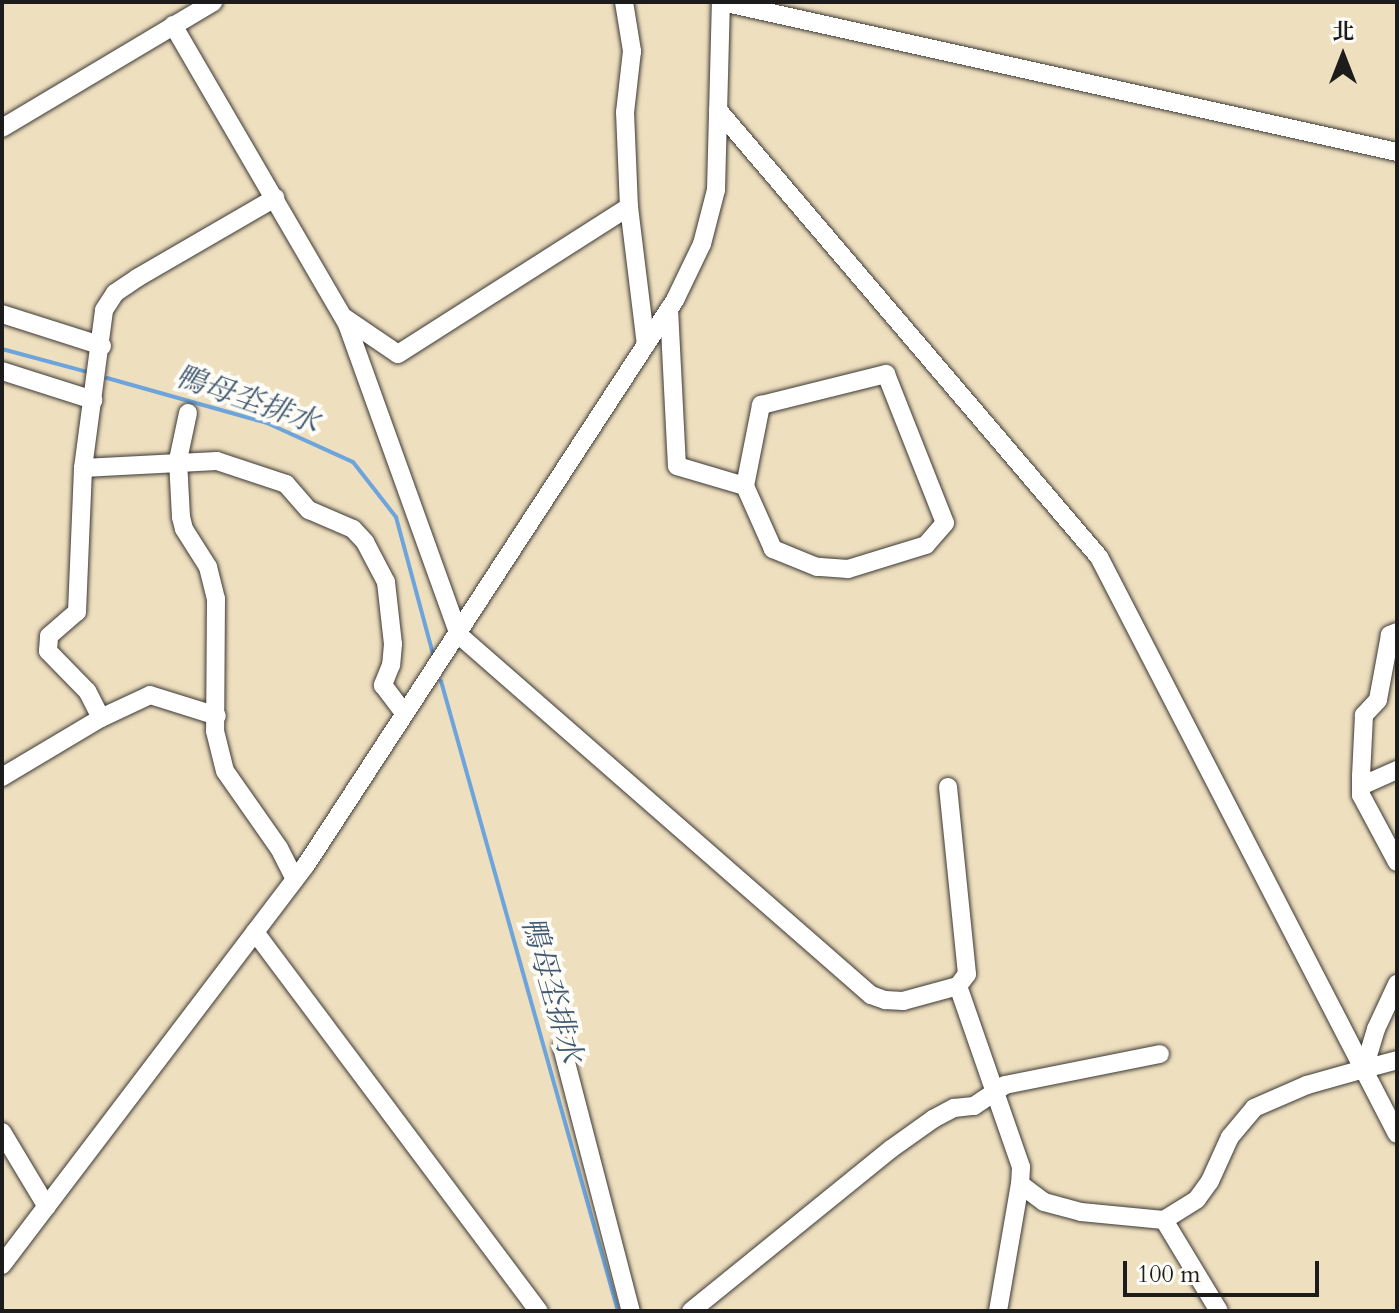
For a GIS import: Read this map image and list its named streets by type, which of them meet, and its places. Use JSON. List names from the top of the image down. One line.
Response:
{"water":["鴨母坔排水"],"scale_bar":"100 m","north":"top"}
